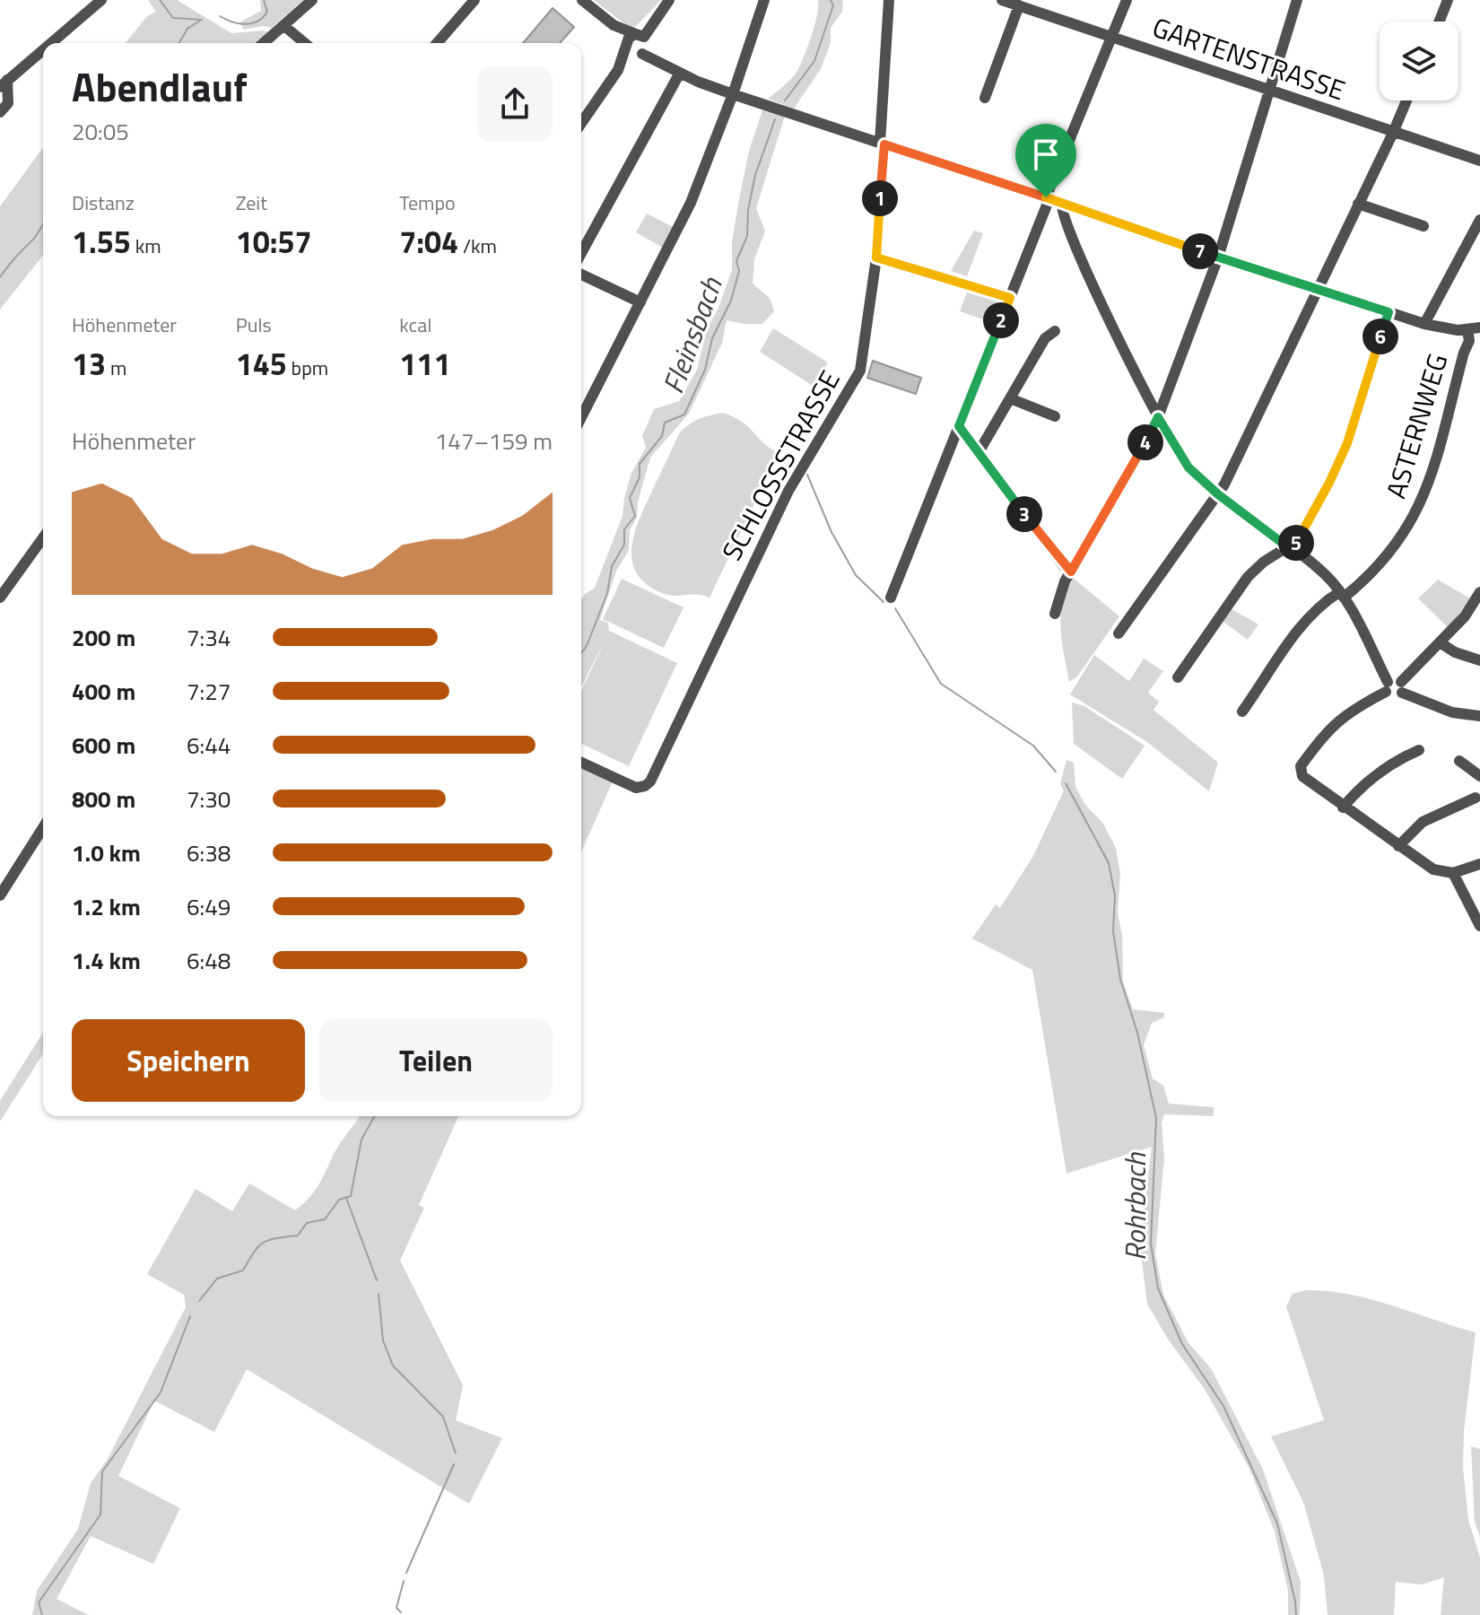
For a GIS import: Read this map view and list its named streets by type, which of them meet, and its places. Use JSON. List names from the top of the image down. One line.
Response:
{"streets":{"street":["GARTENSTRASSE","ASTERNWEG","SCHLOSSSTRASSE"]},"water":["Fleinsbach","Rohrbach"],"page":{"heading":["Abendlauf","20:05"],"stats":[["Distanz","1.55 km"],["Zeit","10:57"],["Tempo","7:04 /km"],["Höhenmeter","13 m"],["Puls","145 bpm"],["kcal","111"]],"pins":["1","7","2","6","4","3","5"],"chart":["Höhenmeter","147–159 m"],"list":[{"name":"200 m","note":"7:34"},{"name":"400 m","note":"7:27"},{"name":"600 m","note":"6:44"},{"name":"800 m","note":"7:30"},{"name":"1.0 km","note":"6:38"},{"name":"1.2 km","note":"6:49"},{"name":"1.4 km","note":"6:48"}],"buttons":["Speichern","Teilen"]}}
